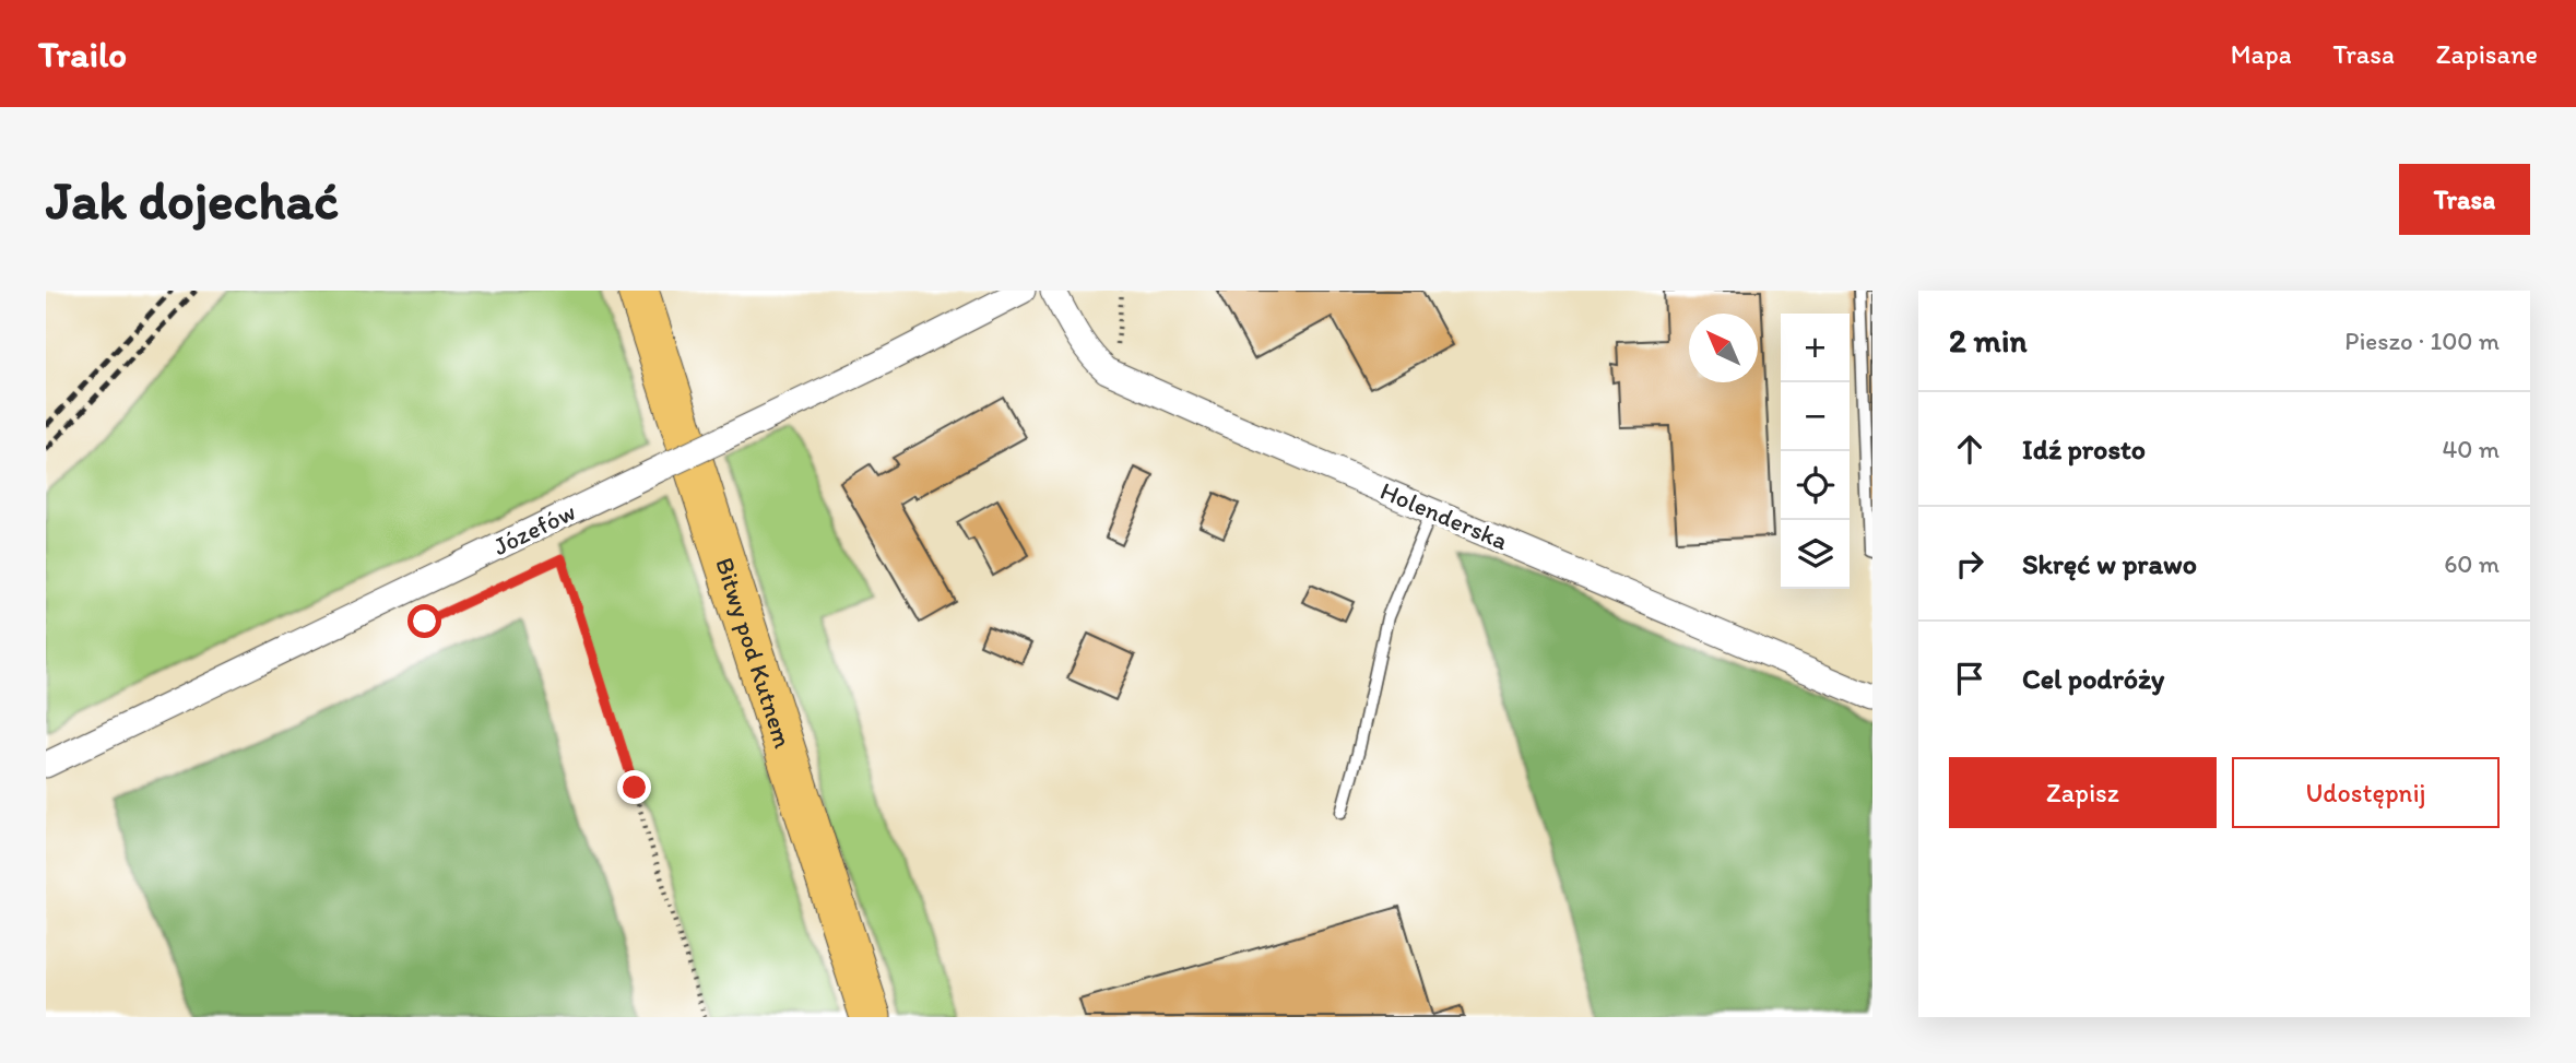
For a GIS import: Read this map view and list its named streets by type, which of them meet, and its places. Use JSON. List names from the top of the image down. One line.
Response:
{"streets":{"main road":["Bitwy pod Kutnem"],"street":["Holenderska","Józefów"]},"north":"top left","page":{"header":"Trailo","nav":["Mapa","Trasa","Zapisane"],"buttons":["Trasa",["Zapisz","Udostępnij"]],"title":"Jak dojechać","heading":["2 min","Pieszo · 100 m"],"map_buttons":["+","−"],"list":[["Idź prosto","40 m"],["Skręć w prawo","60 m"],"Cel podróży"]}}
